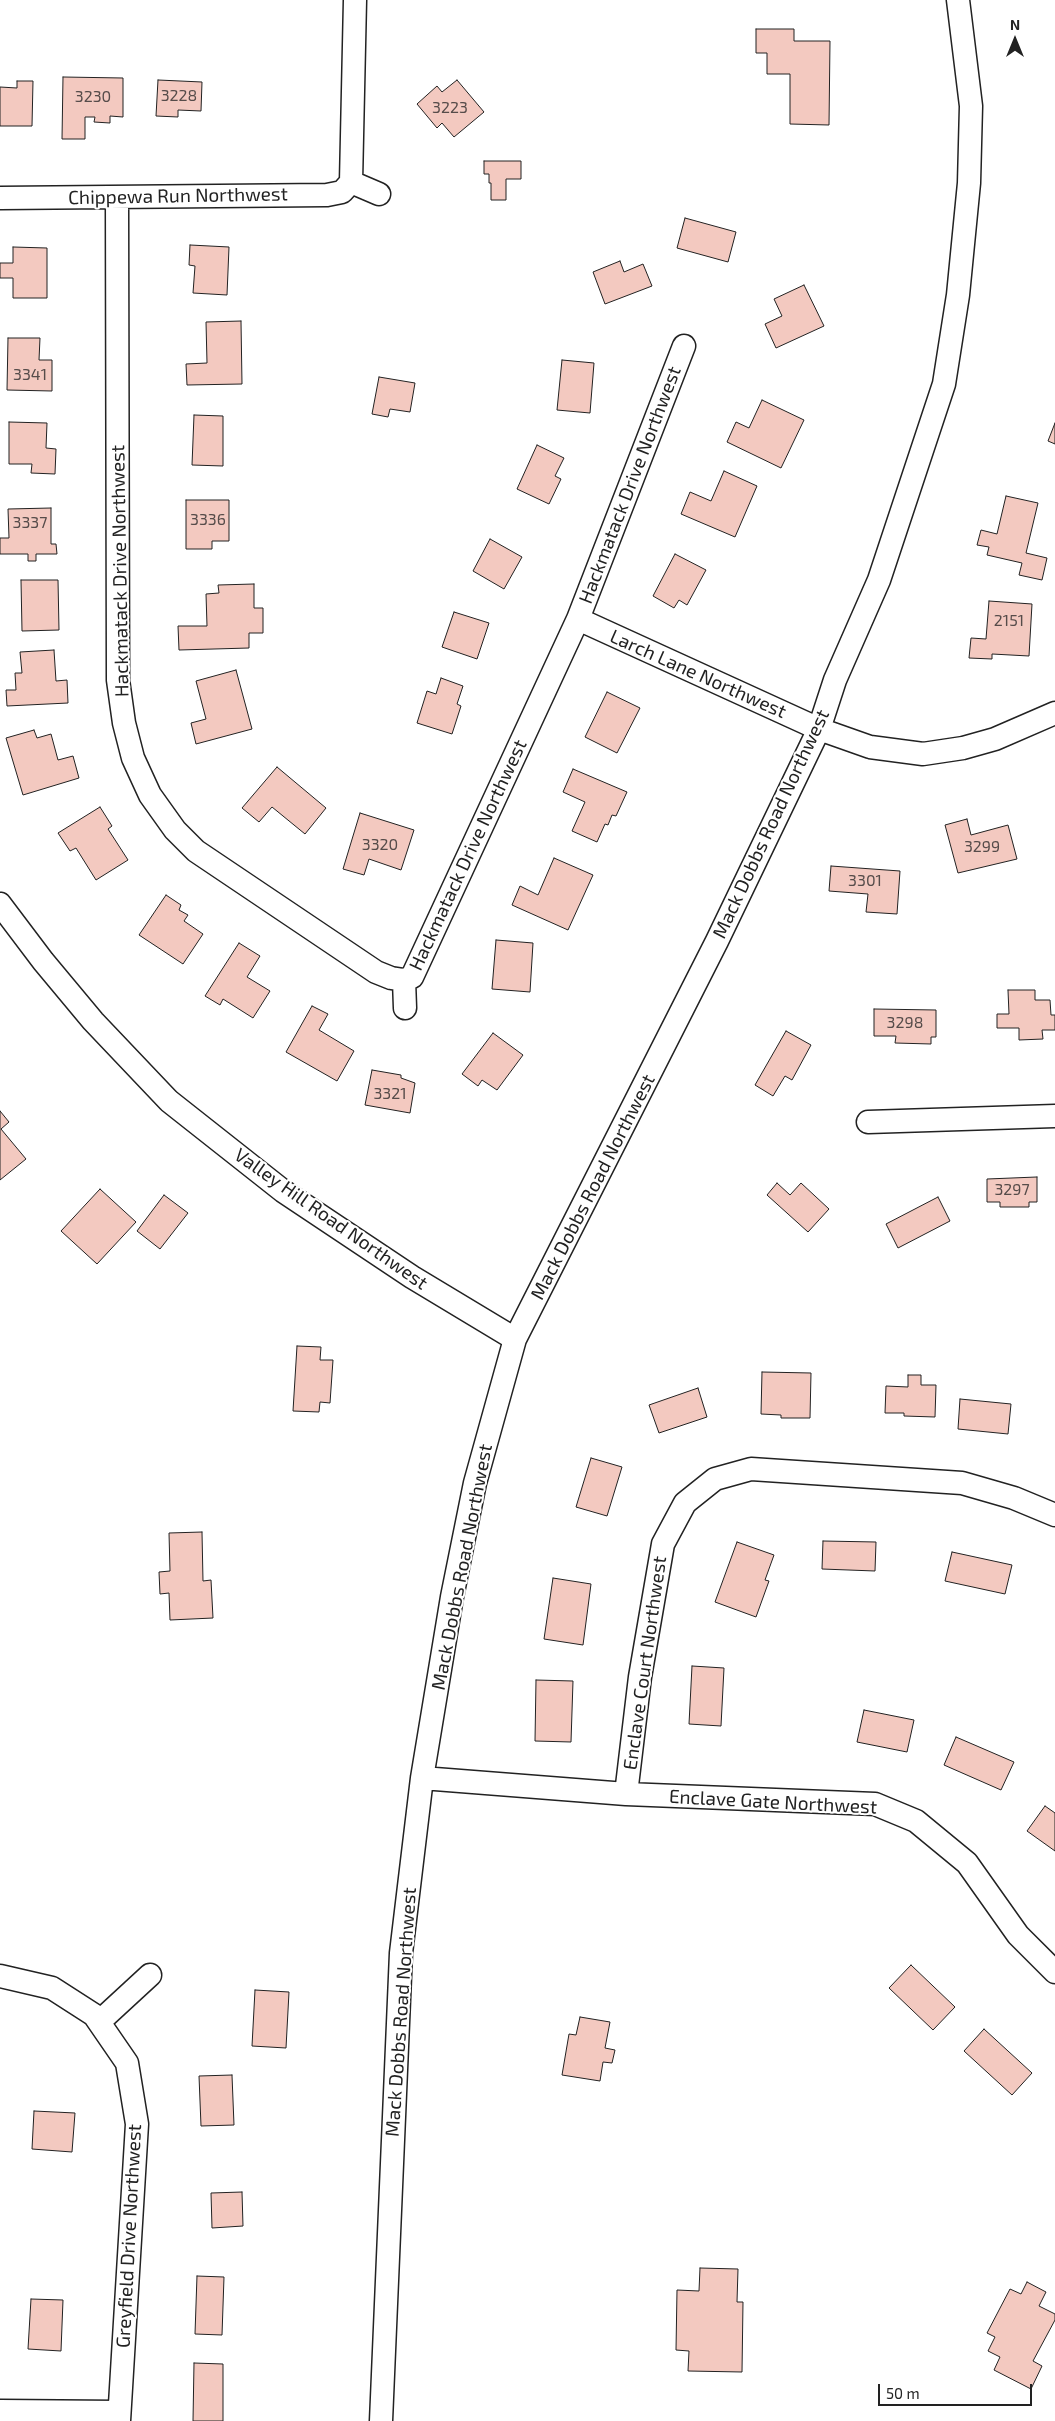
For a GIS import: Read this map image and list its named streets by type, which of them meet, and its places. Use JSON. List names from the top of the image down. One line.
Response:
{"streets":{"street":["Chippewa Run Northwest","Hackmatack Drive Northwest","Larch Lane Northwest","Mack Dobbs Road Northwest","Valley Hill Road Northwest","Enclave Court Northwest","Enclave Gate Northwest","Greyfield Drive Northwest"]},"crossings":[["Chippewa Run Northwest","Hackmatack Drive Northwest"],["Hackmatack Drive Northwest","Larch Lane Northwest"],["Larch Lane Northwest","Mack Dobbs Road Northwest"],["Mack Dobbs Road Northwest","Valley Hill Road Northwest"],["Mack Dobbs Road Northwest","Enclave Gate Northwest"],["Enclave Court Northwest","Enclave Gate Northwest"]],"house_numbers":["3228","3230","3223","3341","3336","3337","2151","3320","3299","3301","3298","3321","3297"],"scale_bar":"50 m","north":"top"}
